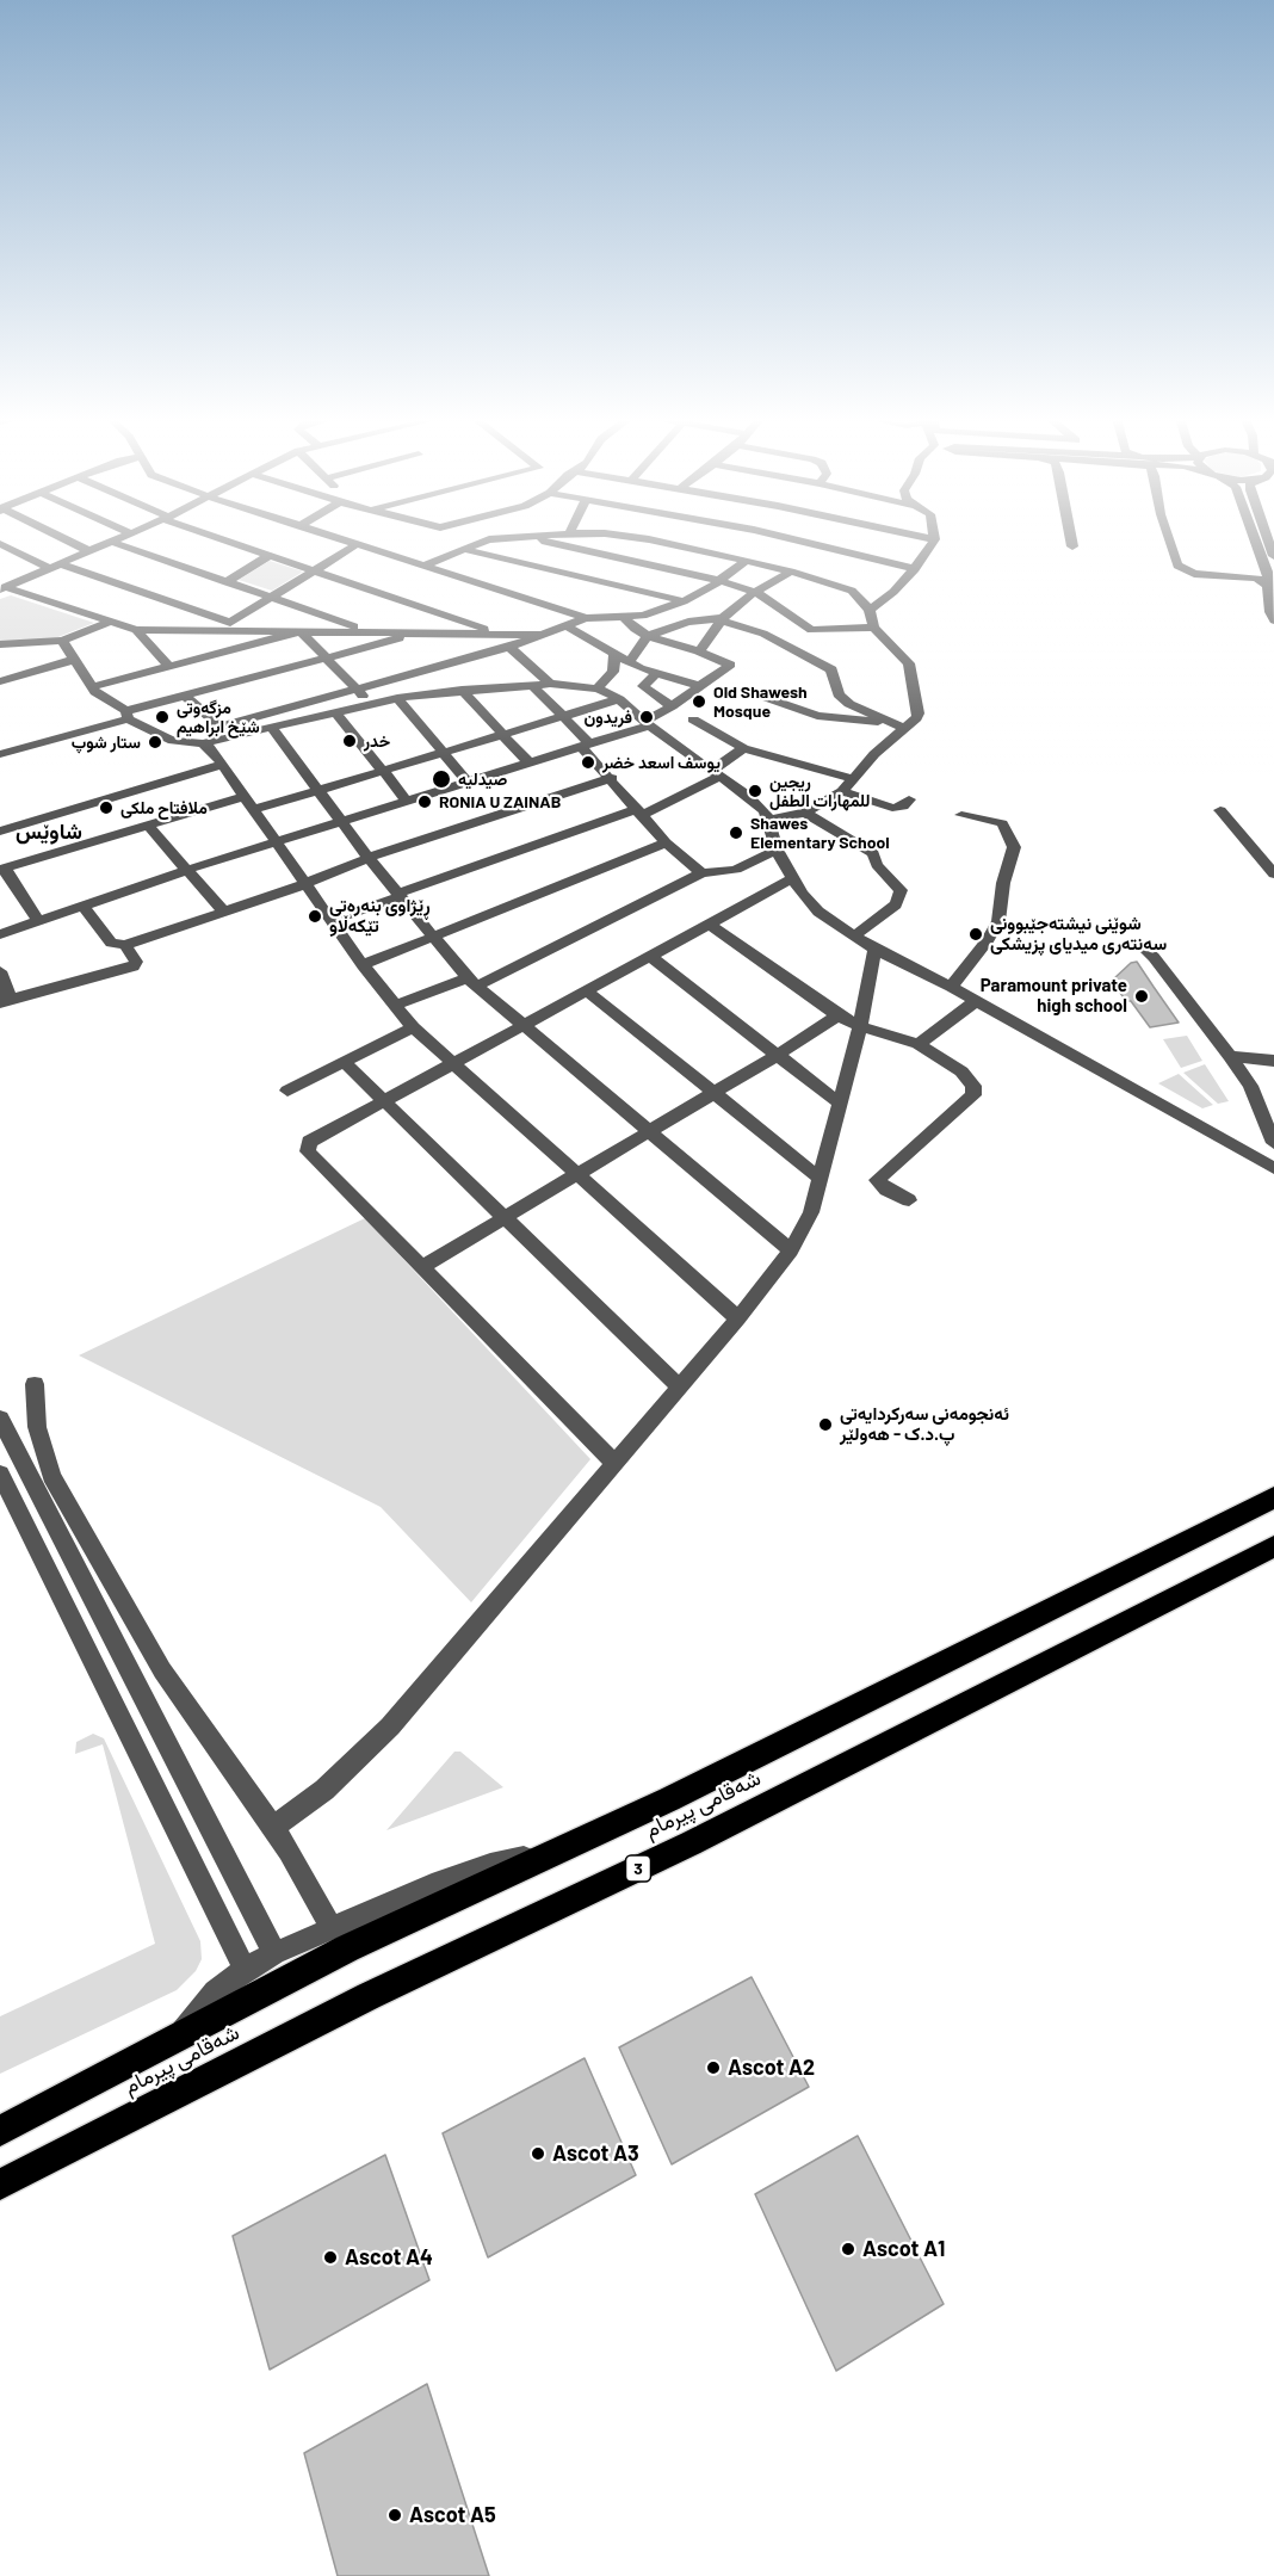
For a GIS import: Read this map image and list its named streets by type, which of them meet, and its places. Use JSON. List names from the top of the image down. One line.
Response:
{"streets":{"highway":["شەقامی پیرمام","3"]},"districts":["شاوێس"],"places":["Old Shawesh Mosque","مزگەوتی شێخ ابراهیم","فريدون","خدر","ستار شوپ","يوسف اسعد خضر","صیدلیە","ريجين للمهارات الطفل","RONIA U ZAINAB","ملافتاح ملکی","Shawes Elementary School","ڕێژاوی بنەرەتی تێکەڵاو","شوێنی نیشتەجێبوونی سەنتەری میدیای پزیشکی","Paramount private high school","ئەنجومەنی سەرکردایەتی پ.د.ک - هەولێر","Ascot A2","Ascot A3","Ascot A1","Ascot A4","Ascot A5"]}
